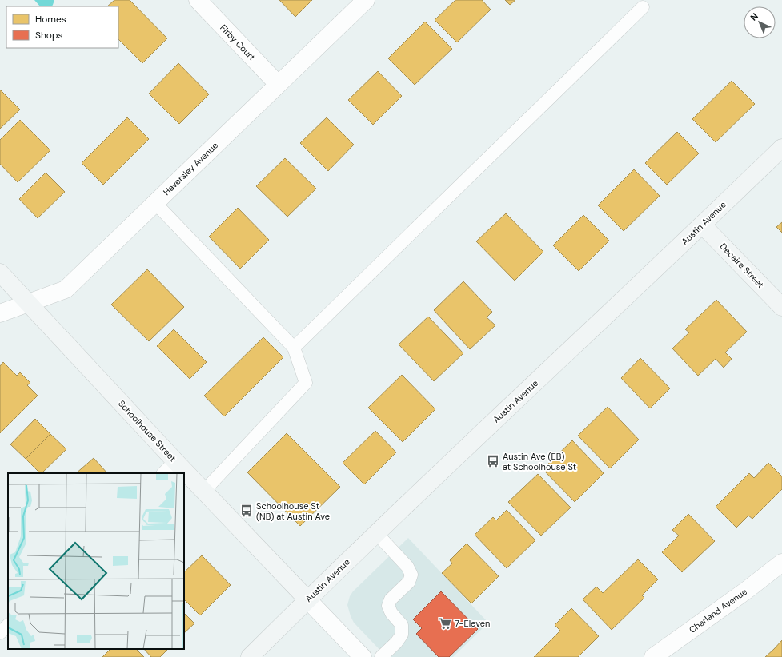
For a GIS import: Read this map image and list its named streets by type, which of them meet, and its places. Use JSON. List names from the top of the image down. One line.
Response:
{"streets":{"main road":["Austin Avenue","Decaire Street","Schoolhouse Street"],"street":["Firby Court","Haversley Avenue","Charland Avenue"]},"crossings":[["Firby Court","Haversley Avenue"],["Haversley Avenue","Schoolhouse Street"],["Austin Avenue","Decaire Street"],["Austin Avenue","Schoolhouse Street"]],"places":{"bus stop":["Austin Ave (EB) at Schoolhouse St","Schoolhouse St (NB) at Austin Ave"],"supermarket":["7-Eleven"]},"legend":["Homes","Shops"],"north":"top left"}
